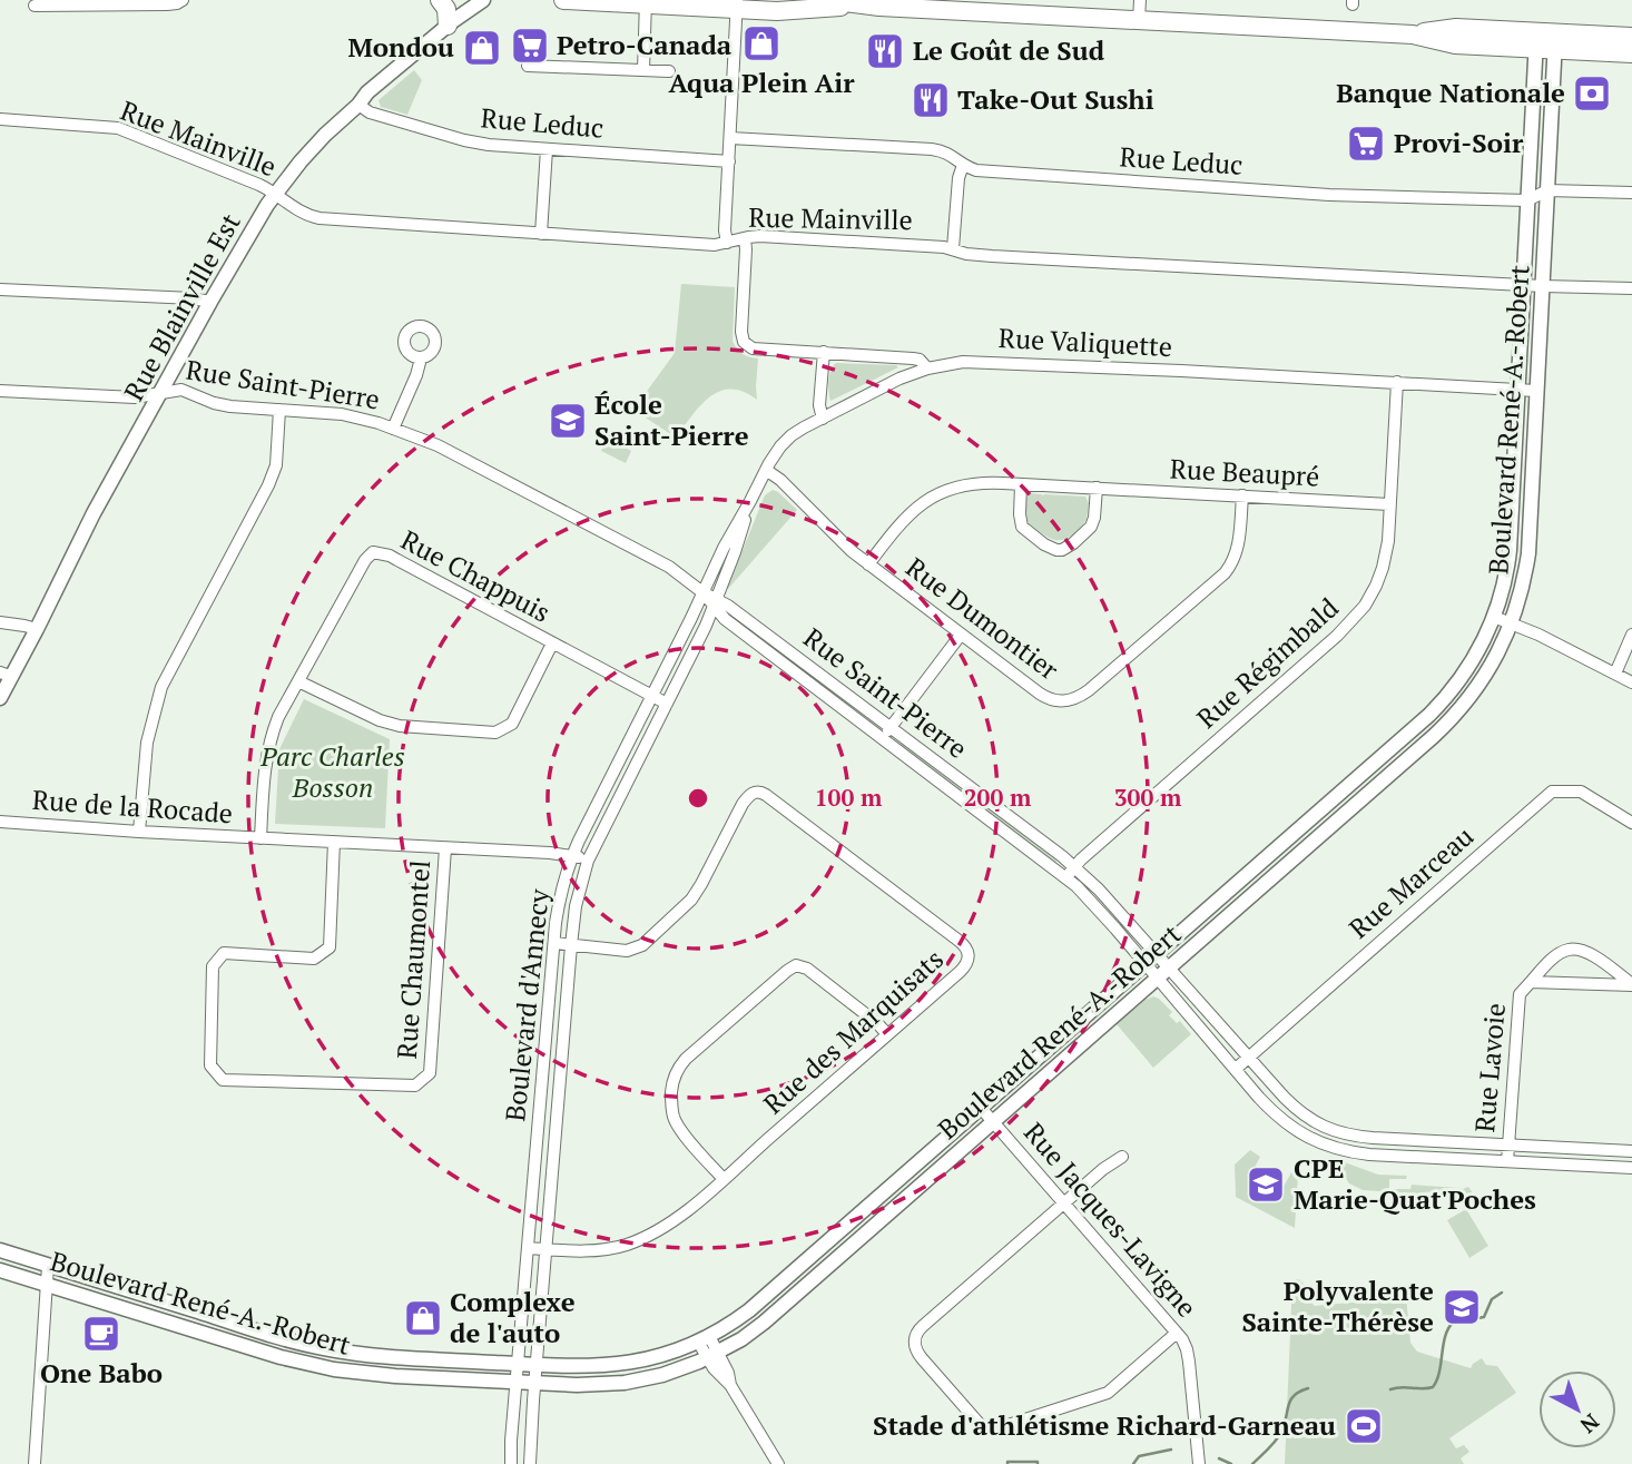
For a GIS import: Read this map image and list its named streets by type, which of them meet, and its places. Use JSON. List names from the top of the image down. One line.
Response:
{"streets":{"street":["Rue Leduc","Rue Mainville","Rue Blainville Est","Rue Valiquette","Rue Saint-Pierre","Boulevard René-A.-Robert","Rue Beaupré","Rue Chappuis","Rue Dumontier","Rue Régimbald","Rue de la Rocade","Rue Marceau","Rue Chaumontel","Boulevard d'Annecy","Rue des Marquisats","Rue Lavoie","Rue Jacques-Lavigne"]},"crossings":[["Rue Leduc","Rue Blainville Est"],["Rue Leduc","Boulevard René-A.-Robert"],["Rue Mainville","Rue Blainville Est"],["Rue Mainville","Rue Valiquette"],["Rue Mainville","Boulevard René-A.-Robert"],["Rue Blainville Est","Rue Saint-Pierre"],["Rue Valiquette","Boulevard René-A.-Robert"],["Rue Valiquette","Rue Régimbald"],["Rue Valiquette","Boulevard d'Annecy"],["Rue Saint-Pierre","Boulevard René-A.-Robert"],["Rue Saint-Pierre","Rue Régimbald"],["Rue Saint-Pierre","Rue Marceau"],["Rue Saint-Pierre","Boulevard d'Annecy"],["Rue Saint-Pierre","Rue Lavoie"],["Boulevard René-A.-Robert","Boulevard d'Annecy"],["Boulevard René-A.-Robert","Rue Jacques-Lavigne"],["Rue Beaupré","Rue Dumontier"],["Rue Beaupré","Rue Régimbald"],["Rue Chappuis","Rue de la Rocade"],["Rue Chappuis","Boulevard d'Annecy"],["Rue Dumontier","Boulevard d'Annecy"],["Rue de la Rocade","Rue Chaumontel"],["Rue de la Rocade","Boulevard d'Annecy"],["Boulevard d'Annecy","Rue des Marquisats"]],"parks":["Parc Charles Bosson"],"places":{"shop":["Aqua Plein Air","Mondou","Complexe de l'auto"],"supermarket":["Petro-Canada","Provi-Soir"],"restaurant":["Le Goût de Sud","Take-Out Sushi"],"bank":["Banque Nationale"],"school or university":["École Saint-Pierre","CPE Marie-Quat'Poches","Polyvalente Sainte-Thérèse"],"cafe":["One Babo"],"sports":["Stade d'athlétisme Richard-Garneau"]},"north":"bottom right","rings":["100 m","200 m","300 m"]}
